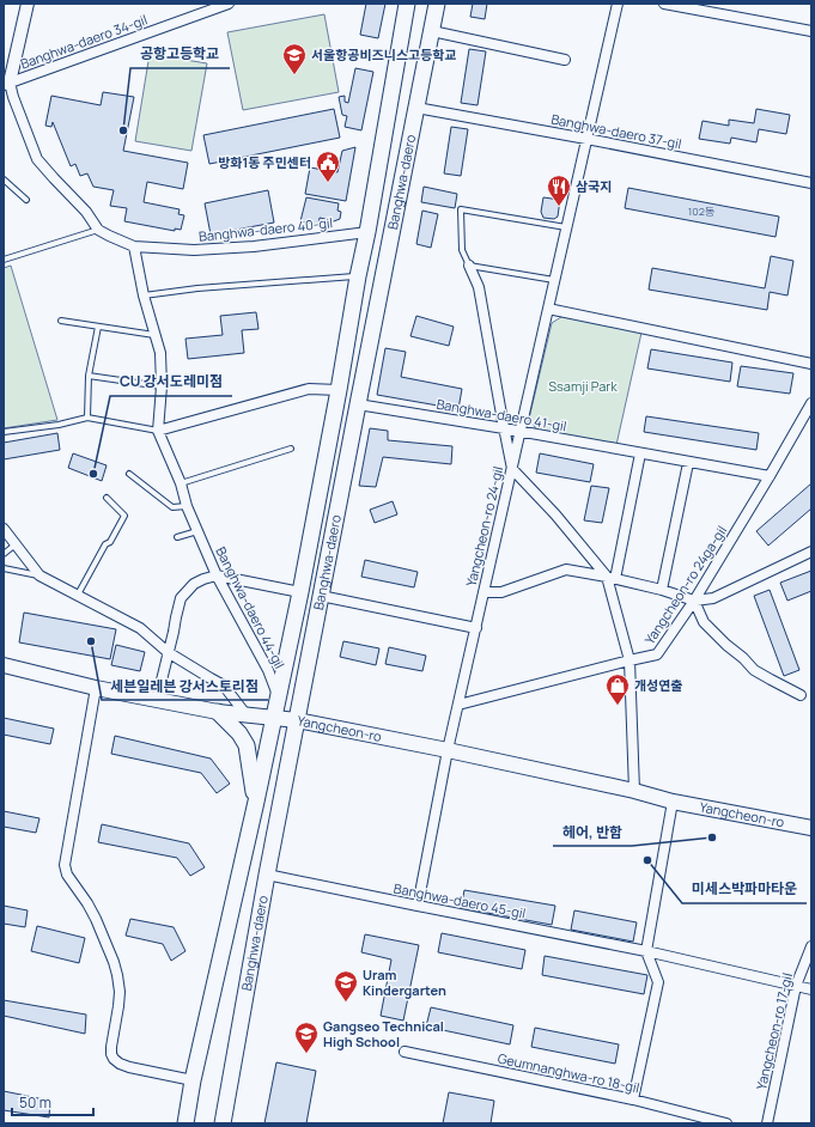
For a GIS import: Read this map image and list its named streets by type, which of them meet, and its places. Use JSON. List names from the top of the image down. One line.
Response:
{"streets":{"main road":["Banghwa-daero","Yangcheon-ro"],"street":["Banghwa-daero 34-gil","Banghwa-daero 37-gil","Banghwa-daero 40-gil","Banghwa-daero 41-gil","Yangcheon-ro 24-gil","Yangcheon-ro 24ga-gil","Banghwa-daero 44-gil","Banghwa-daero 45-gil","Yangcheon-ro 17-gil","Geumnanghwa-ro 18-gil"]},"crossings":[["Banghwa-daero 37-gil","Banghwa-daero"],["Banghwa-daero 37-gil","Yangcheon-ro 24-gil"],["Banghwa-daero","Banghwa-daero 40-gil"],["Banghwa-daero","Banghwa-daero 41-gil"],["Banghwa-daero","Banghwa-daero 44-gil"],["Banghwa-daero","Yangcheon-ro"],["Banghwa-daero","Banghwa-daero 45-gil"],["Banghwa-daero 40-gil","Banghwa-daero 44-gil"],["Banghwa-daero 41-gil","Yangcheon-ro 24-gil"],["Banghwa-daero 41-gil","Yangcheon-ro 24ga-gil"],["Yangcheon-ro 24-gil","Yangcheon-ro 24ga-gil"],["Yangcheon-ro 24-gil","Yangcheon-ro"],["Yangcheon-ro 24-gil","Banghwa-daero 45-gil"],["Banghwa-daero 45-gil","Yangcheon-ro 17-gil"]],"parks":["Ssamji Park"],"places":{"school or university":["서울항공비즈니스고등학교","Uram Kindergarten","Gangseo Technical High School"],"other":["공항고등학교","CU 강서도레미점","세븐일레븐 강서스토리점","헤어, 반함","미세스박파마타운"],"public building":["방화1동 주민센터"],"restaurant":["삼국지"],"shop":["개성연출"]},"house_numbers":["102동"],"scale_bar":"50 m"}
